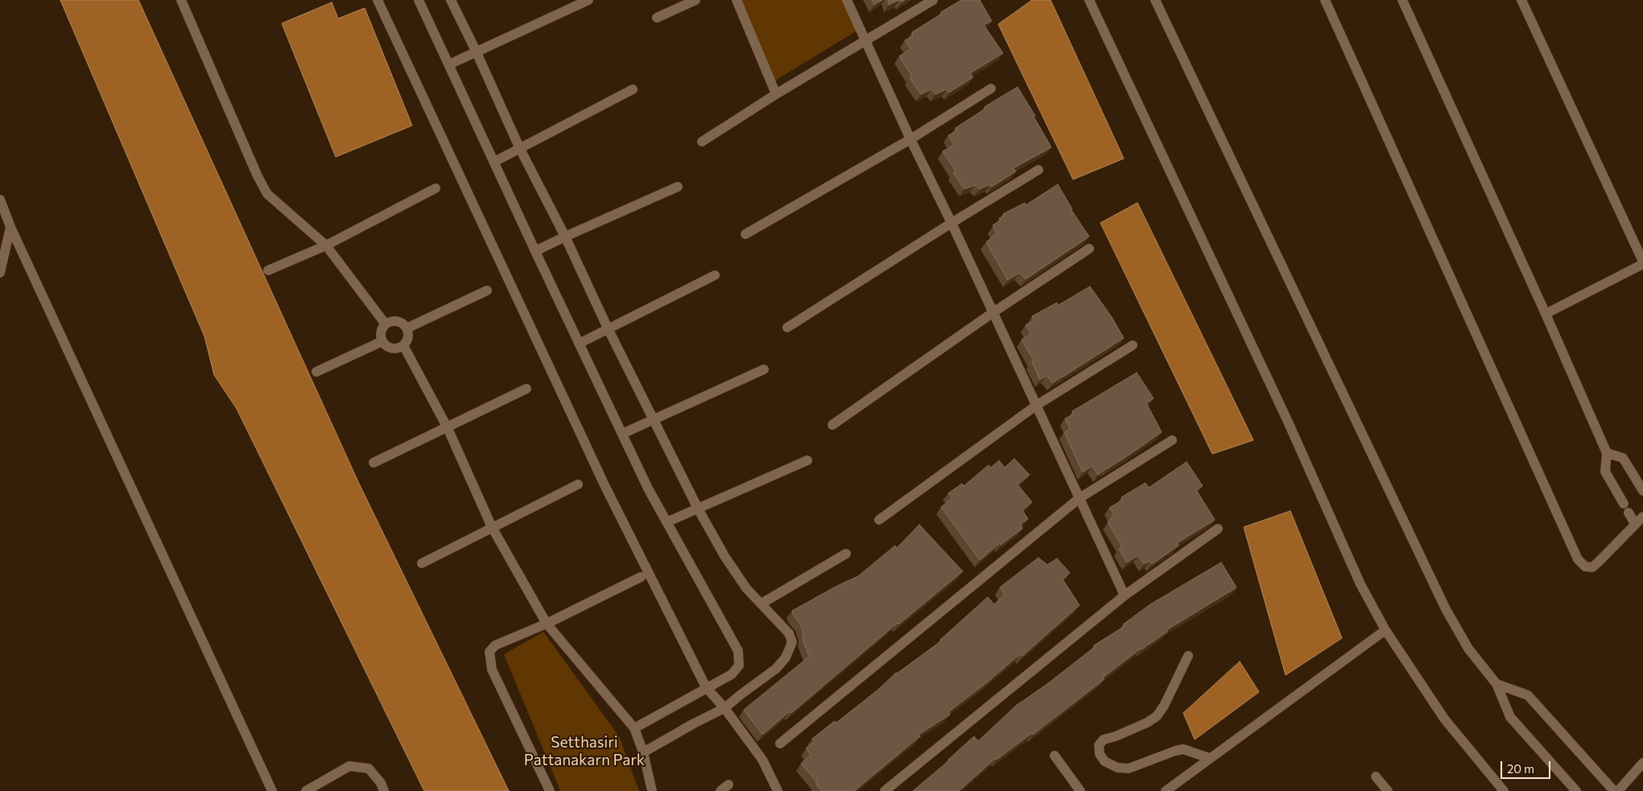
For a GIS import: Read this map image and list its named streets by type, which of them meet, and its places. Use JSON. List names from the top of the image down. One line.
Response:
{"parks":["Setthasiri Pattanakarn Park"],"scale_bar":"20 m"}
